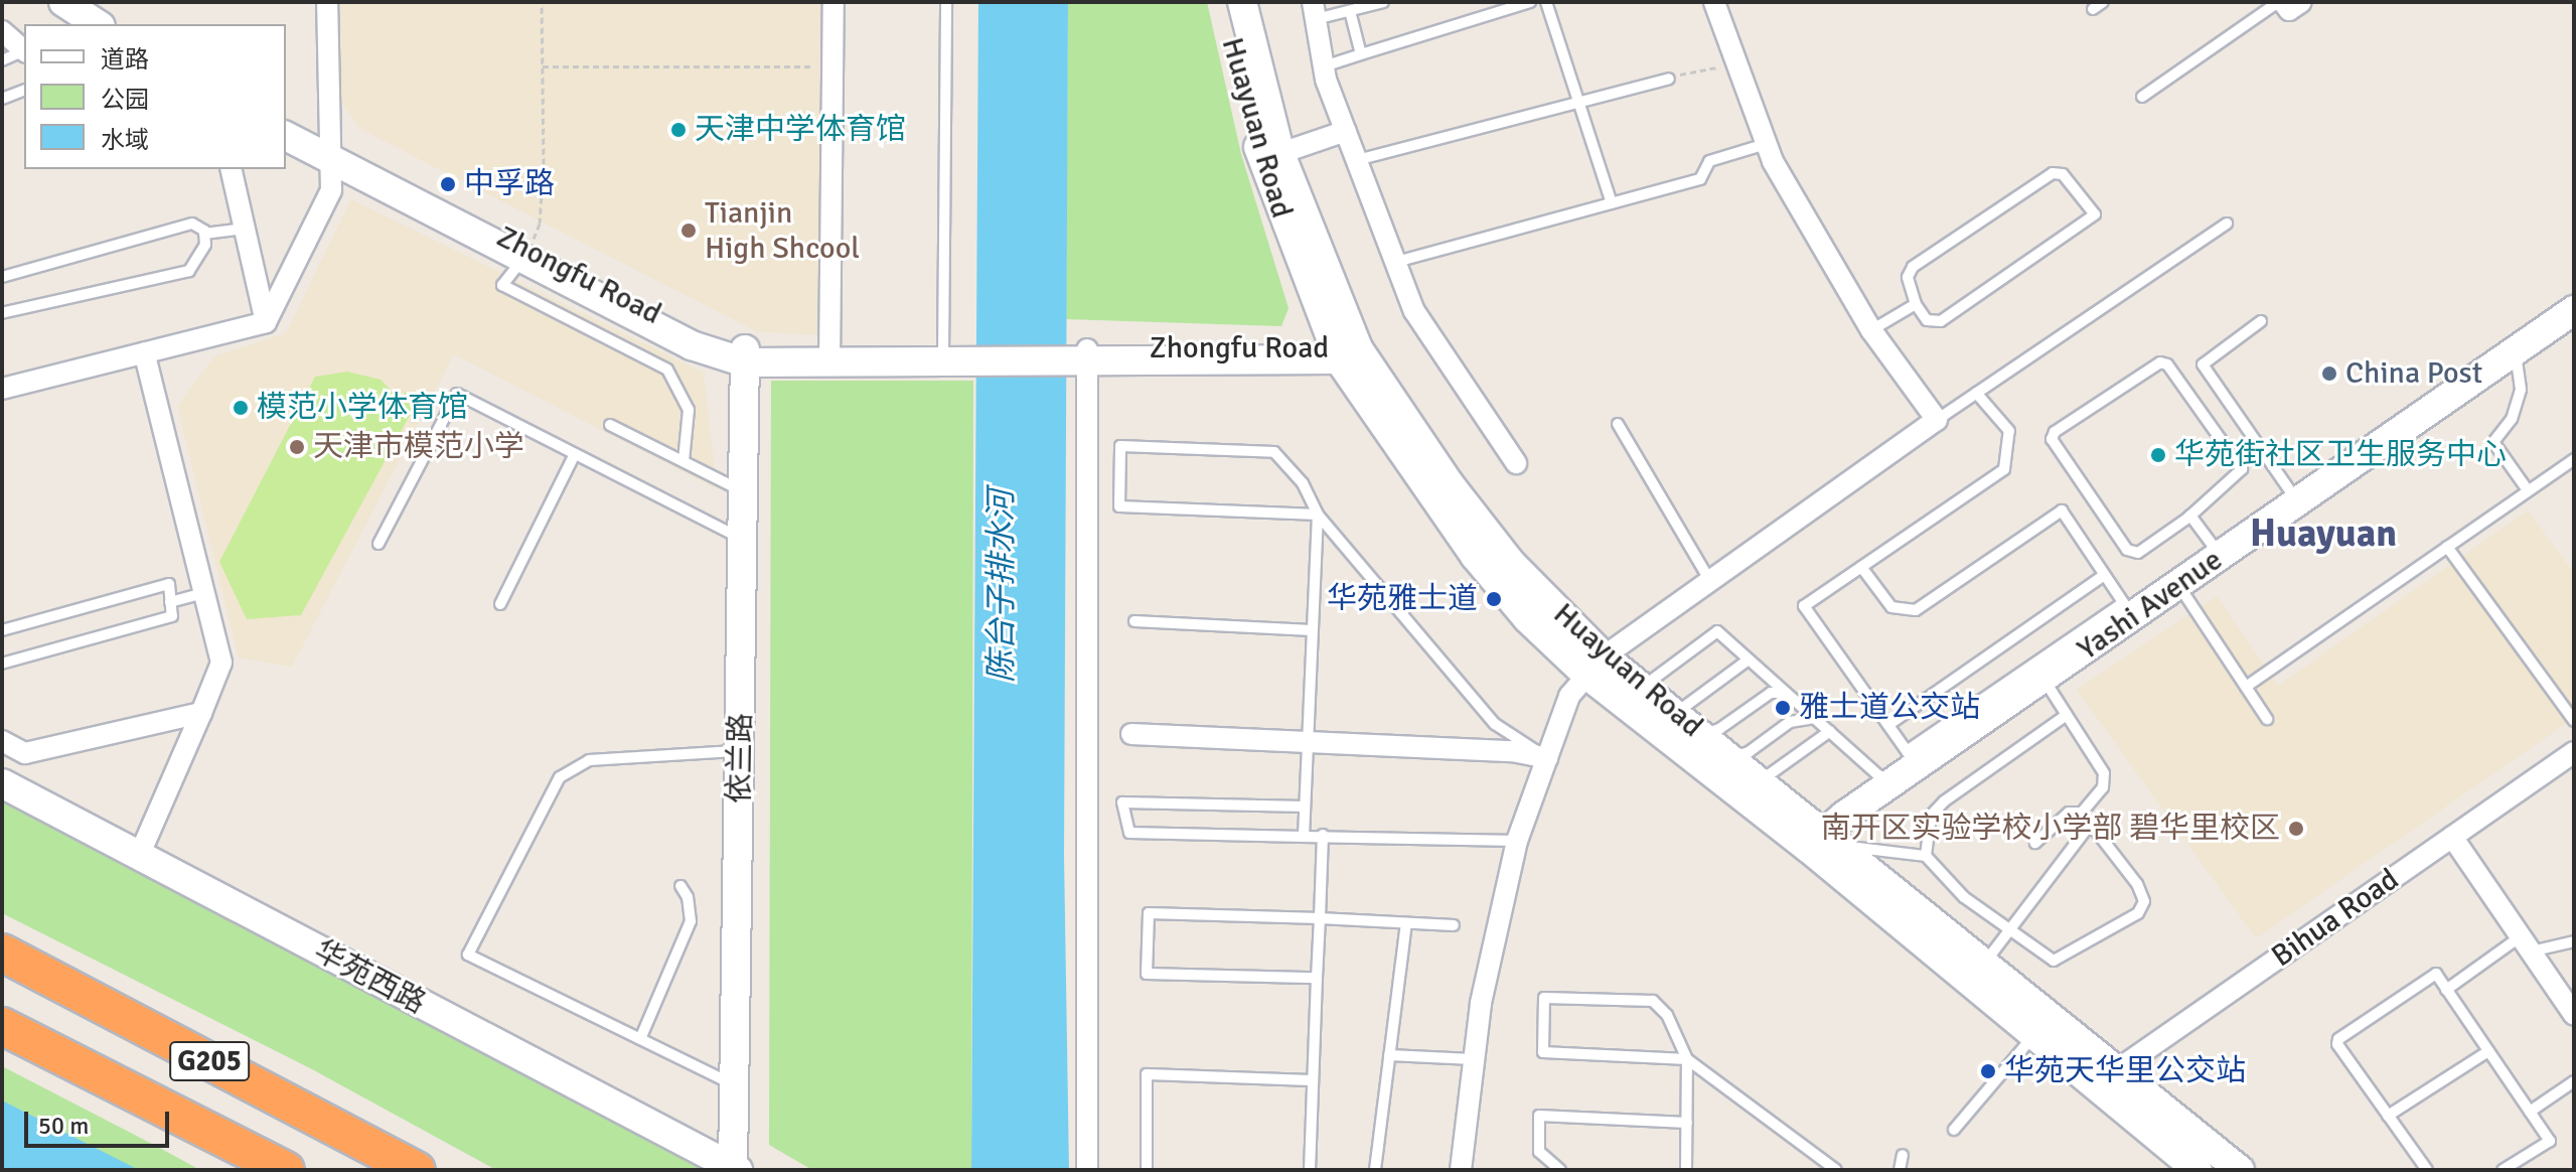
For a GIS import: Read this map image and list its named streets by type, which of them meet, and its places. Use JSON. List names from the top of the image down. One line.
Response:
{"streets":{"highway":["G205"],"main road":["Huayuan Road","Zhongfu Road","Yashi Avenue","依兰路","华苑西路"],"street":["Bihua Road"]},"crossings":[["Huayuan Road","Zhongfu Road"],["Huayuan Road","Yashi Avenue"],["Huayuan Road","Bihua Road"],["Zhongfu Road","依兰路"],["依兰路","华苑西路"]],"districts":["Huayuan"],"water":["陈台子排水河"],"places":["天津中学体育馆","中孚路","Tianjin High Shcool","China Post","模范小学体育馆","天津市模范小学","华苑街社区卫生服务中心","华苑雅士道","雅士道公交站","南开区实验学校小学部 碧华里校区","华苑天华里公交站"],"legend":["道路","公园","水域"],"scale_bar":"50 m"}
